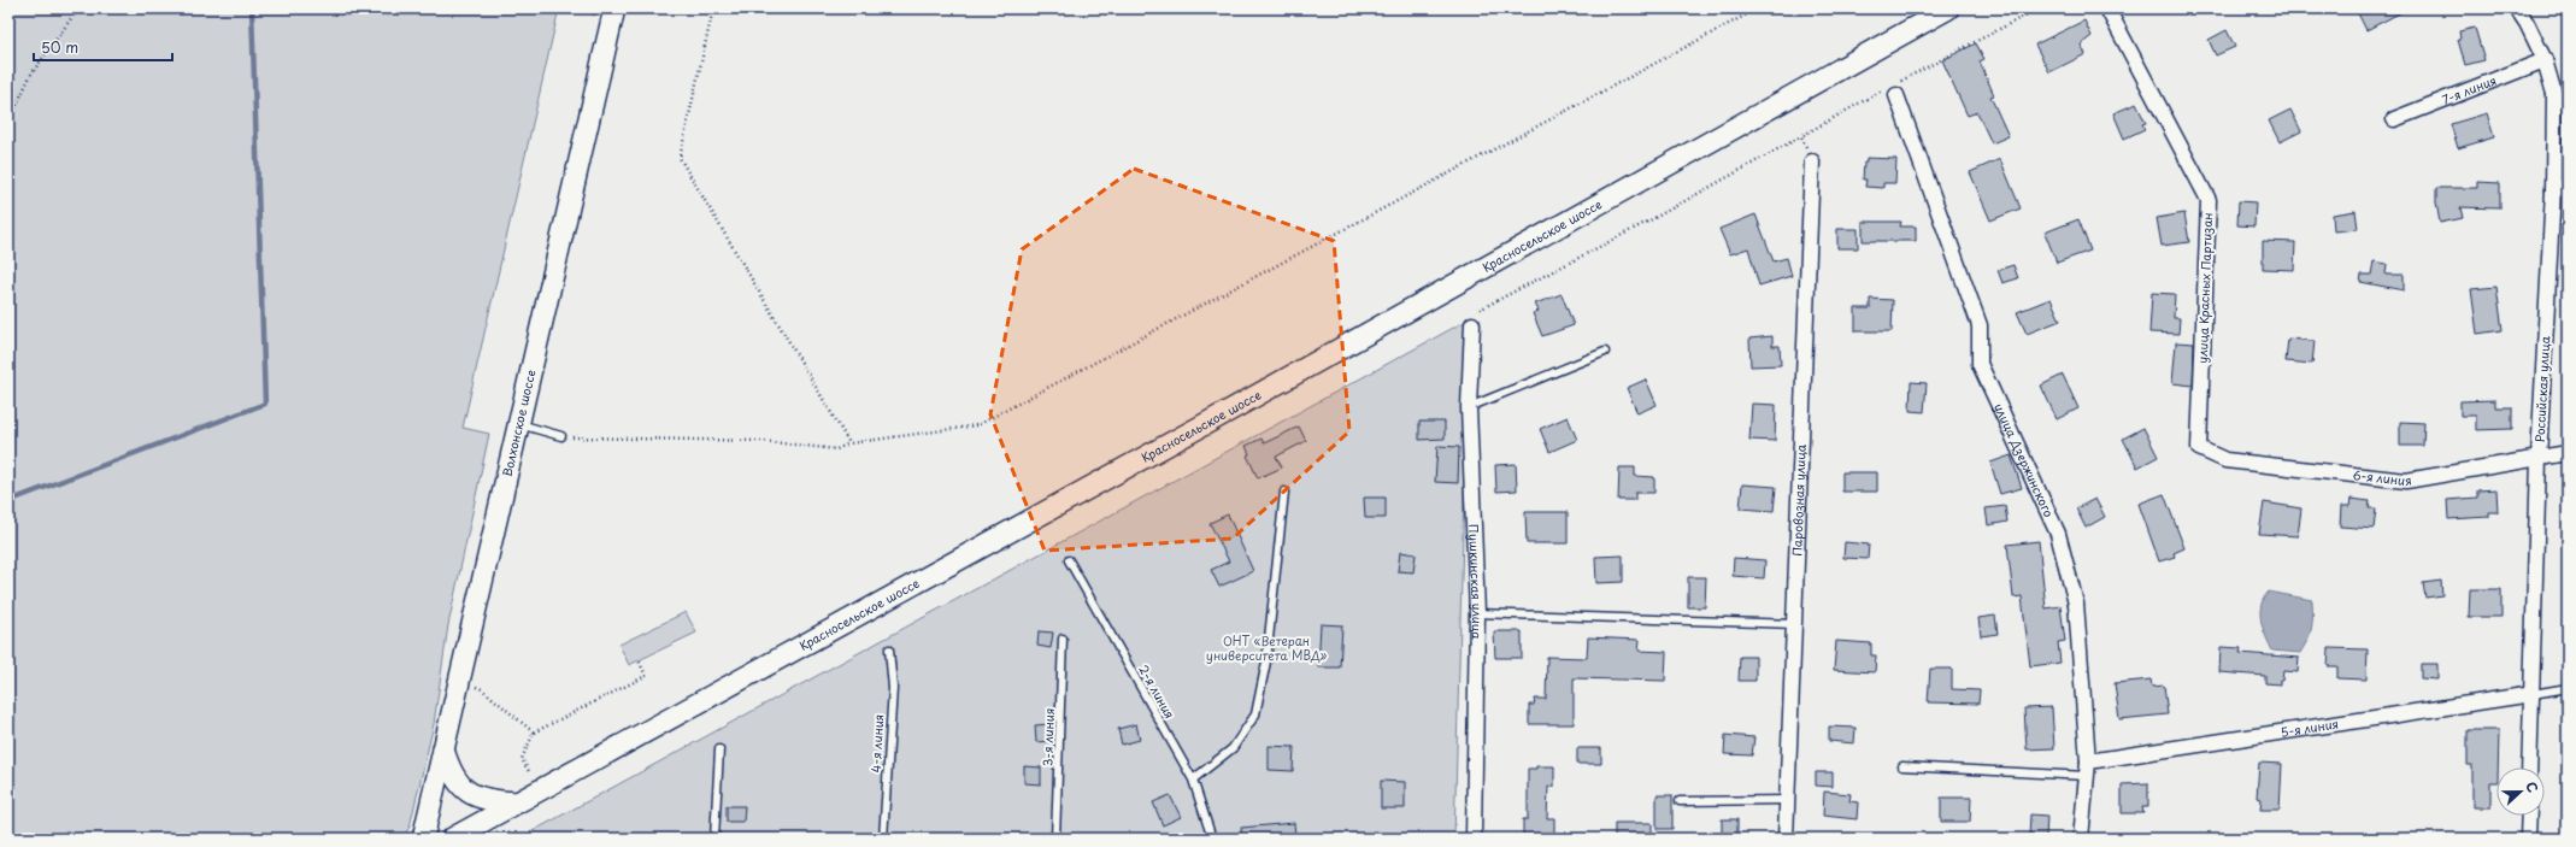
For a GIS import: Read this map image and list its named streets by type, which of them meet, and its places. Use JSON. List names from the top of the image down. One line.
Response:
{"streets":{"main road":["Красносельское шоссе","Волхонское шоссе"],"street":["7-я линия","улица Красных Партизан","Российская улица","улица Дзержинского","6-я линия","Паровозная улица","Пушкинская улица","5-я линия"],"lane":["2-я линия","3-я линия","4-я линия"]},"crossings":[["7-я линия","Российская улица"],["улица Красных Партизан","6-я линия"],["Российская улица","6-я линия"],["Российская улица","5-я линия"],["улица Дзержинского","5-я линия"]],"parks":["ОНТ «Ветеран университета МВД»"],"scale_bar":"50 m","north":"right"}
